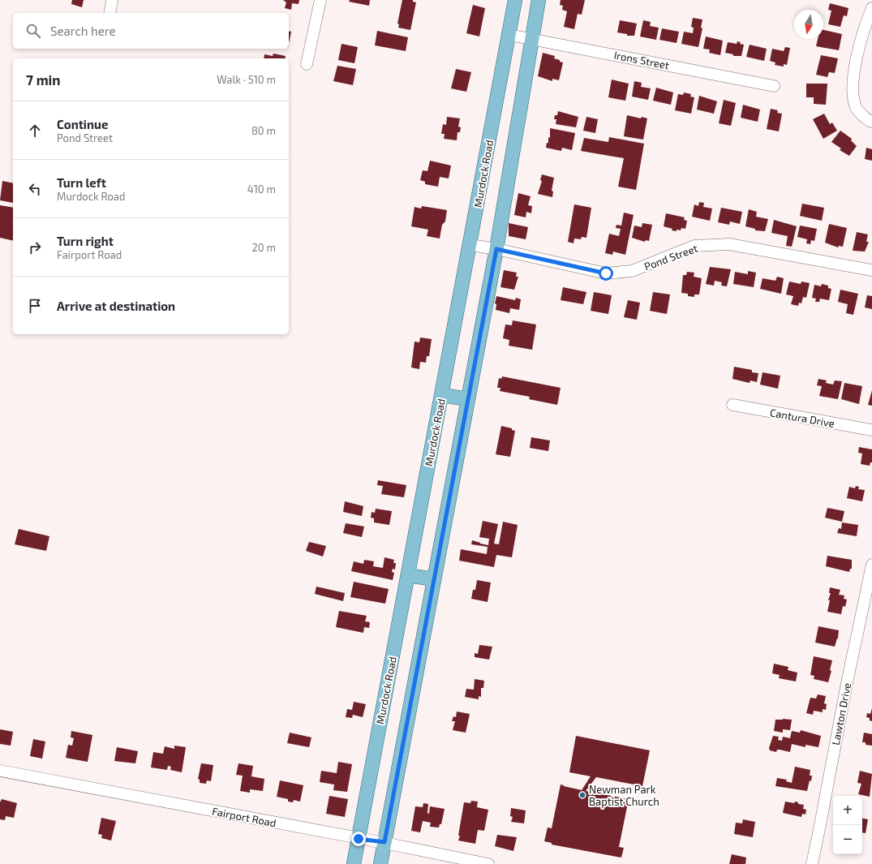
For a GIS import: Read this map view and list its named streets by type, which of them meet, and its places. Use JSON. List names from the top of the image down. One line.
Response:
{"streets":{"main road":["Murdock Road"],"street":["Irons Street","Pond Street","Cantura Drive","Lawton Drive","Fairport Road"]},"crossings":[["Irons Street","Murdock Road"],["Murdock Road","Pond Street"],["Murdock Road","Fairport Road"]],"places":["Newman Park Baptist Church"],"north":"bottom","page":{"search":"Search here","heading":["7 min","Walk · 510 m"],"list":[["Continue","Pond Street","80 m"],["Turn left","Murdock Road","410 m"],["Turn right","Fairport Road","20 m"],"Arrive at destination"],"map_buttons":["+","−"]}}
